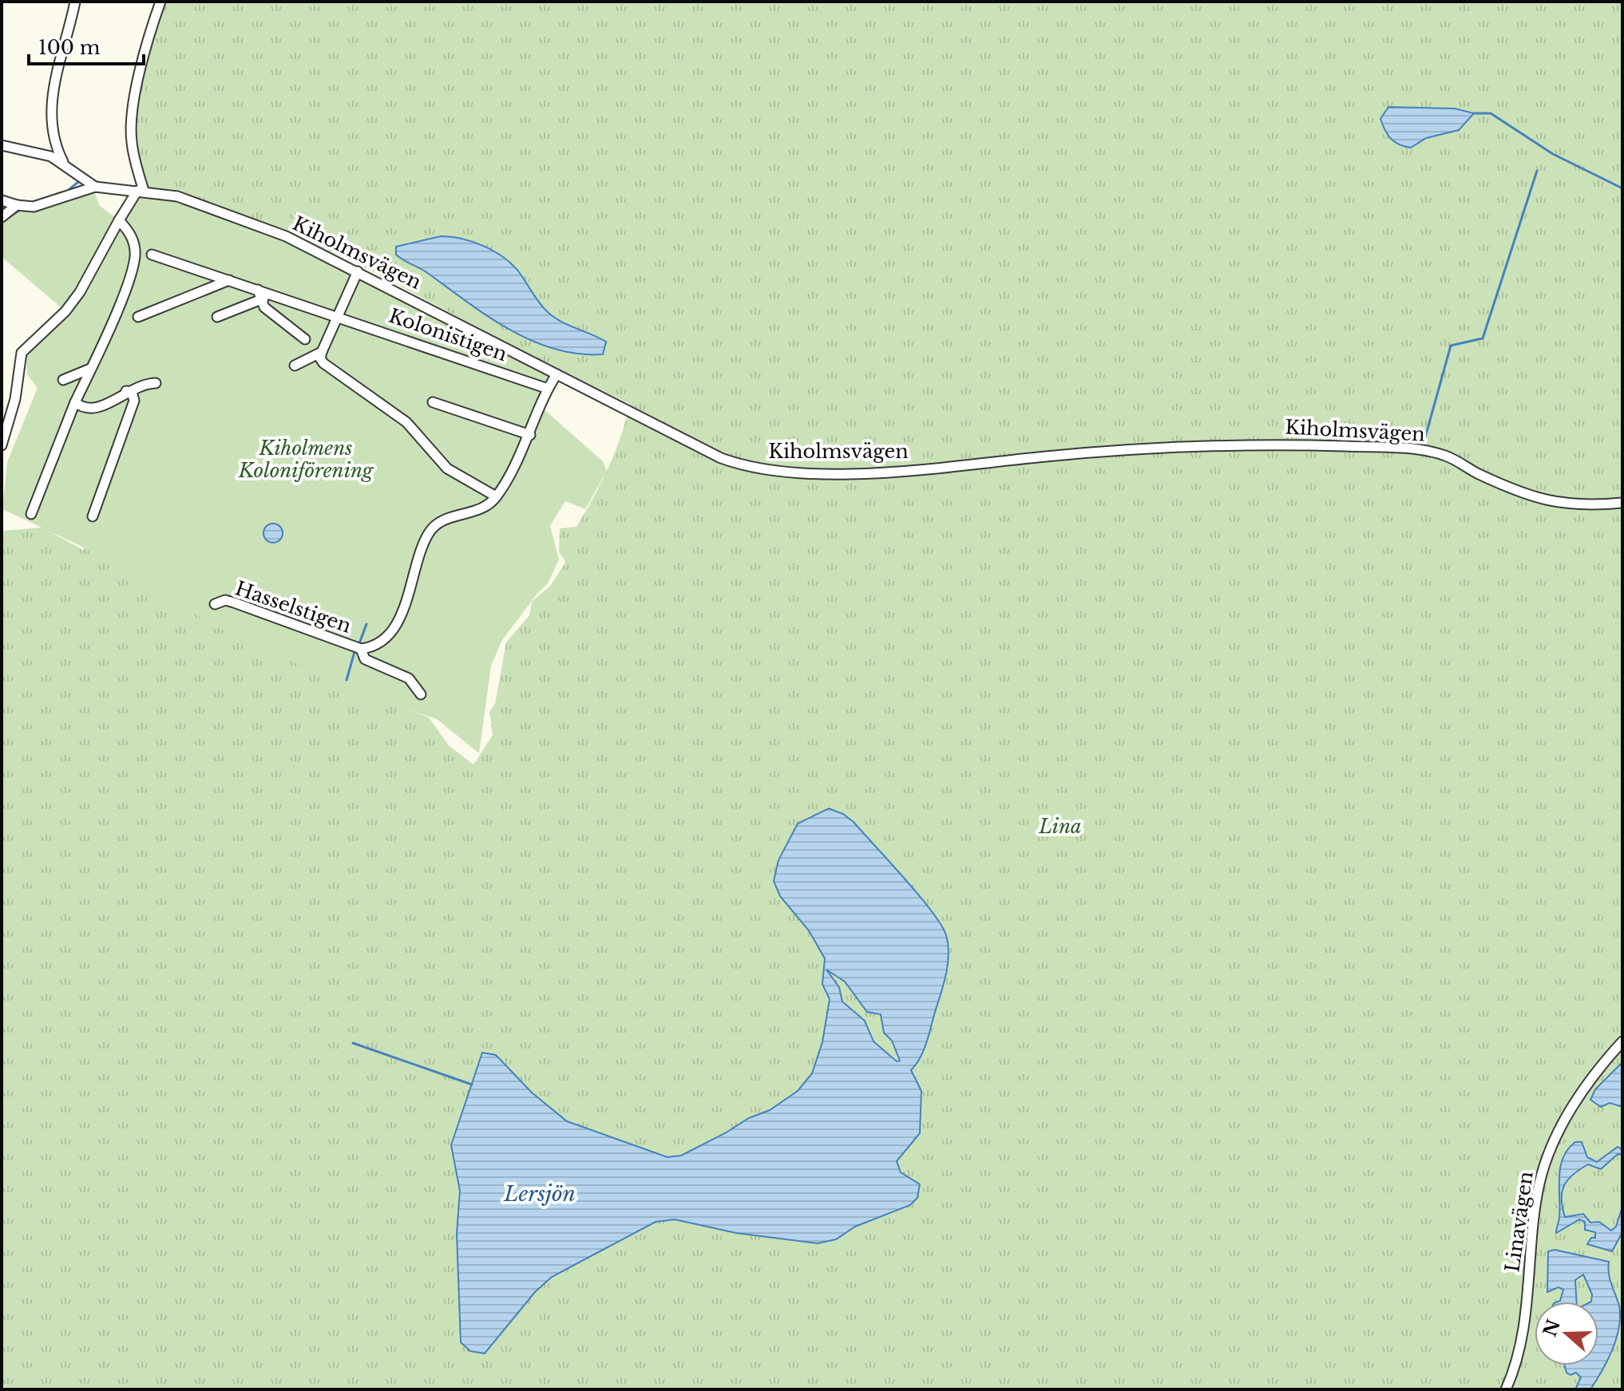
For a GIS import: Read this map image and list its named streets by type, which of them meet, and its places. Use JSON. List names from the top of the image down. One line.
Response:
{"streets":{"street":["Kiholmsvägen","Kolonistigen","Hasselstigen","Linavägen"]},"crossings":[["Kiholmsvägen","Hasselstigen"],["Kolonistigen","Hasselstigen"]],"water":["Lersjön"],"parks":["Kiholmens Koloniförening","Lina"],"scale_bar":"100 m","north":"left"}
